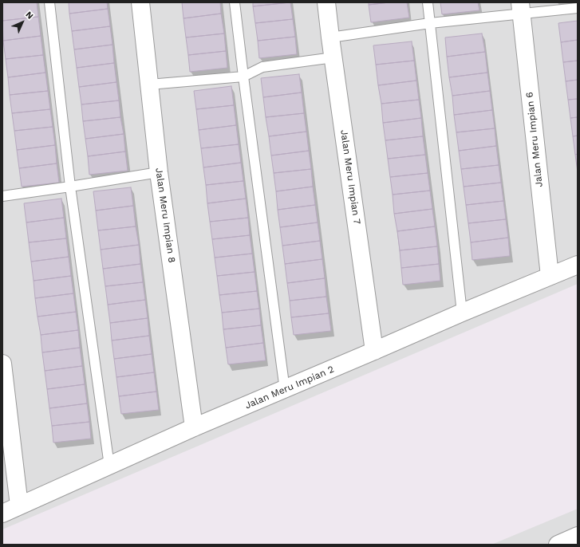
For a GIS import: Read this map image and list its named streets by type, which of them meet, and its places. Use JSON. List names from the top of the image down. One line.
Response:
{"streets":{"street":["Jalan Meru Impian 6","Jalan Meru Impian 7","Jalan Meru Impian 8","Jalan Meru Impian 2"]},"crossings":[["Jalan Meru Impian 6","Jalan Meru Impian 2"],["Jalan Meru Impian 7","Jalan Meru Impian 2"],["Jalan Meru Impian 8","Jalan Meru Impian 2"]],"north":"top right"}
